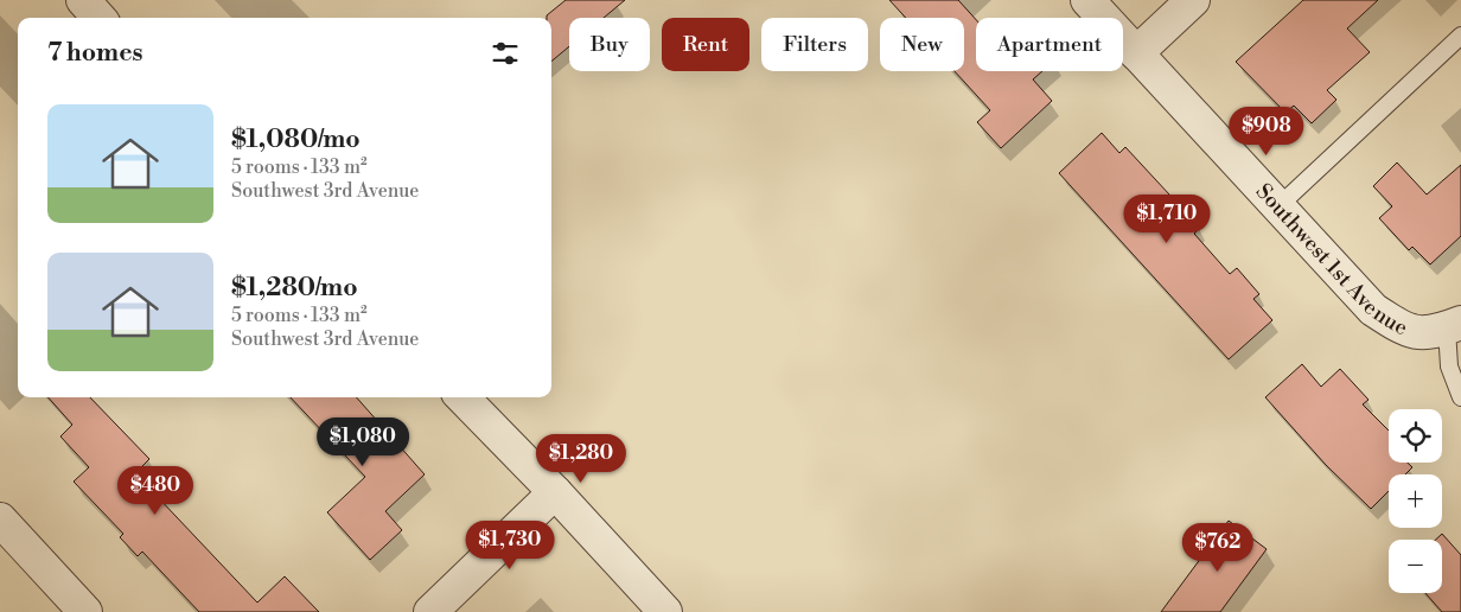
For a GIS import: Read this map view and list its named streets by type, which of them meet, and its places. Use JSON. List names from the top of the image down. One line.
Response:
{"streets":{"street":["Southwest 1st Avenue"]},"page":{"chip":["Buy","Rent","Filters","New","Apartment"],"heading":"7 homes","list":[{"name":"$1,080/mo","note":"5 rooms · 133 m² · Southwest 3rd Avenue"},{"name":"$1,280/mo","note":"5 rooms · 133 m² · Southwest 3rd Avenue"}],"price":["$908","$1,710","$1,080","$1,280","$480","$1,730","$762"],"map_buttons":["+","−"]}}
